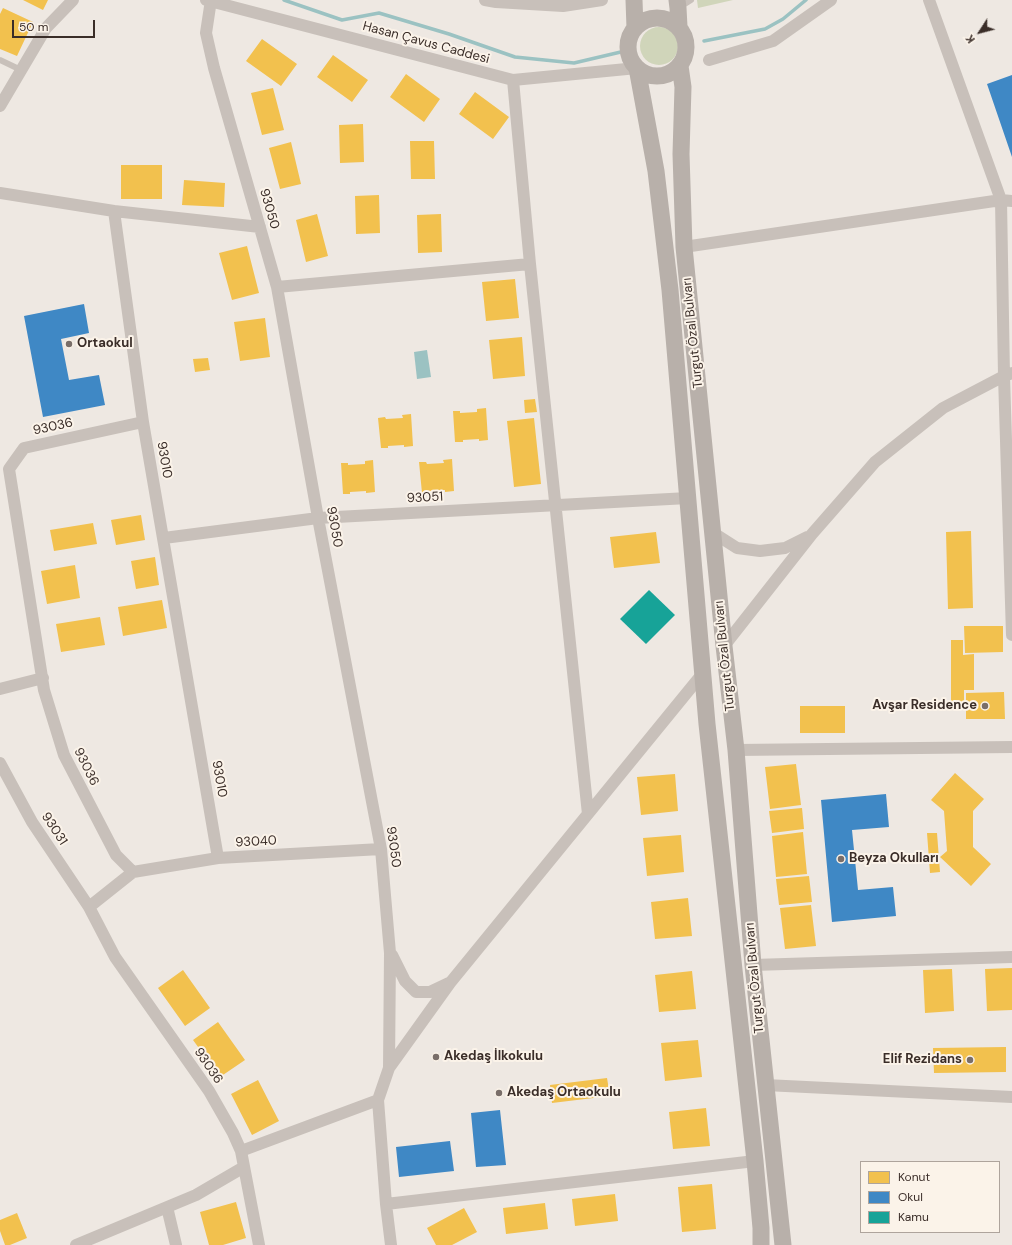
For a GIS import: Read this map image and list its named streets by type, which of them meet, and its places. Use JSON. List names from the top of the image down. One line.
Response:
{"streets":{"main road":["Turgut Özal Bulvarı"],"street":["Hasan Çavus Caddesi","93050","93036","93010","93051","93031","93040"]},"crossings":[["Hasan Çavus Caddesi","93050"],["Hasan Çavus Caddesi","Turgut Özal Bulvarı"],["93050","93051"],["93050","93040"],["Turgut Özal Bulvarı","93051"],["93036","93010"],["93036","93031"],["93036","93040"],["93010","93051"],["93010","93040"]],"places":["Ortaokul","Avşar Residence","Beyza Okulları","Akedaş İlkokulu","Elif Rezidans","Akedaş Ortaokulu"],"legend":["Konut","Okul","Kamu"],"scale_bar":"50 m","north":"bottom left"}
